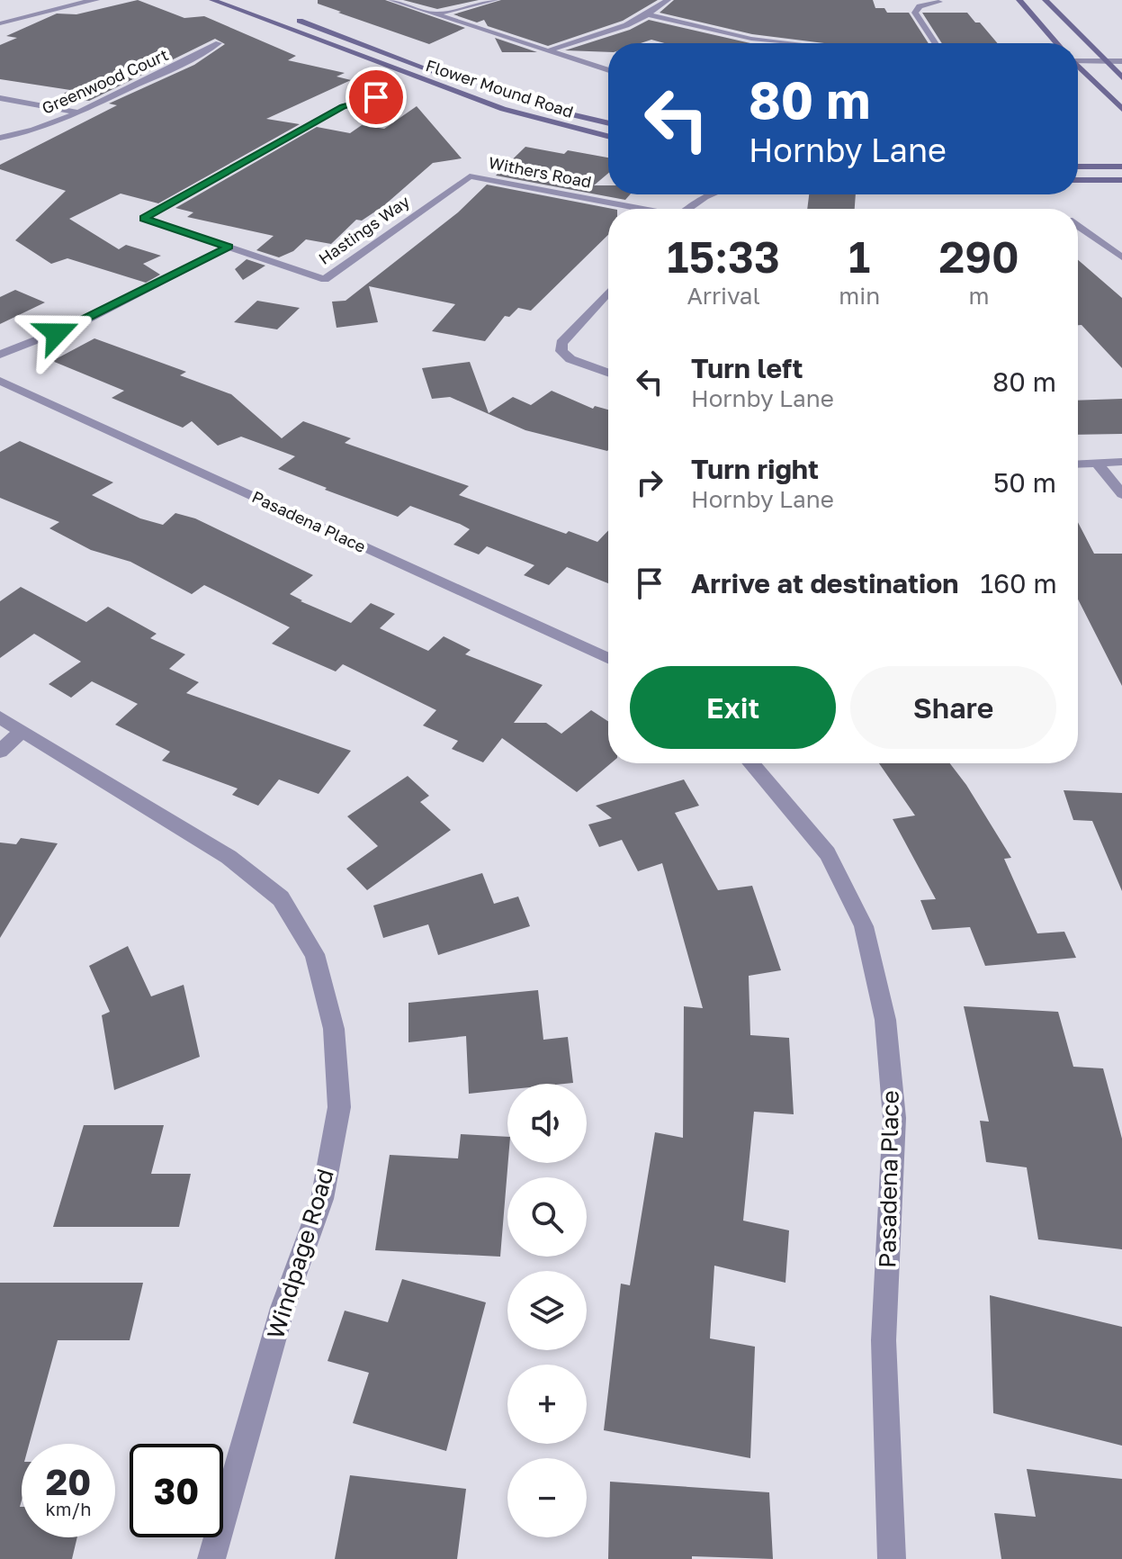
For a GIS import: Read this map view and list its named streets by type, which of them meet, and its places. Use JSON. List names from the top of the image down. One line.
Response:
{"streets":{"main road":["Flower Mound Road"],"street":["Greenwood Court","Withers Road","Hastings Way","Pasadena Place","Windpage Road"]},"crossings":[["Withers Road","Hastings Way"]],"page":{"turn":["80 m","Hornby Lane"],"eta":["15:33","Arrival","1","min","290","m"],"list":[{"name":"Turn left","note":"Hornby Lane","value":"80 m"},{"name":"Turn right","note":"Hornby Lane","value":"50 m"},{"name":"Arrive at destination","value":"160 m"}],"buttons":["Exit","Share"],"map_buttons":["+","−"],"speed":"20 km/h","limit":"30"}}
